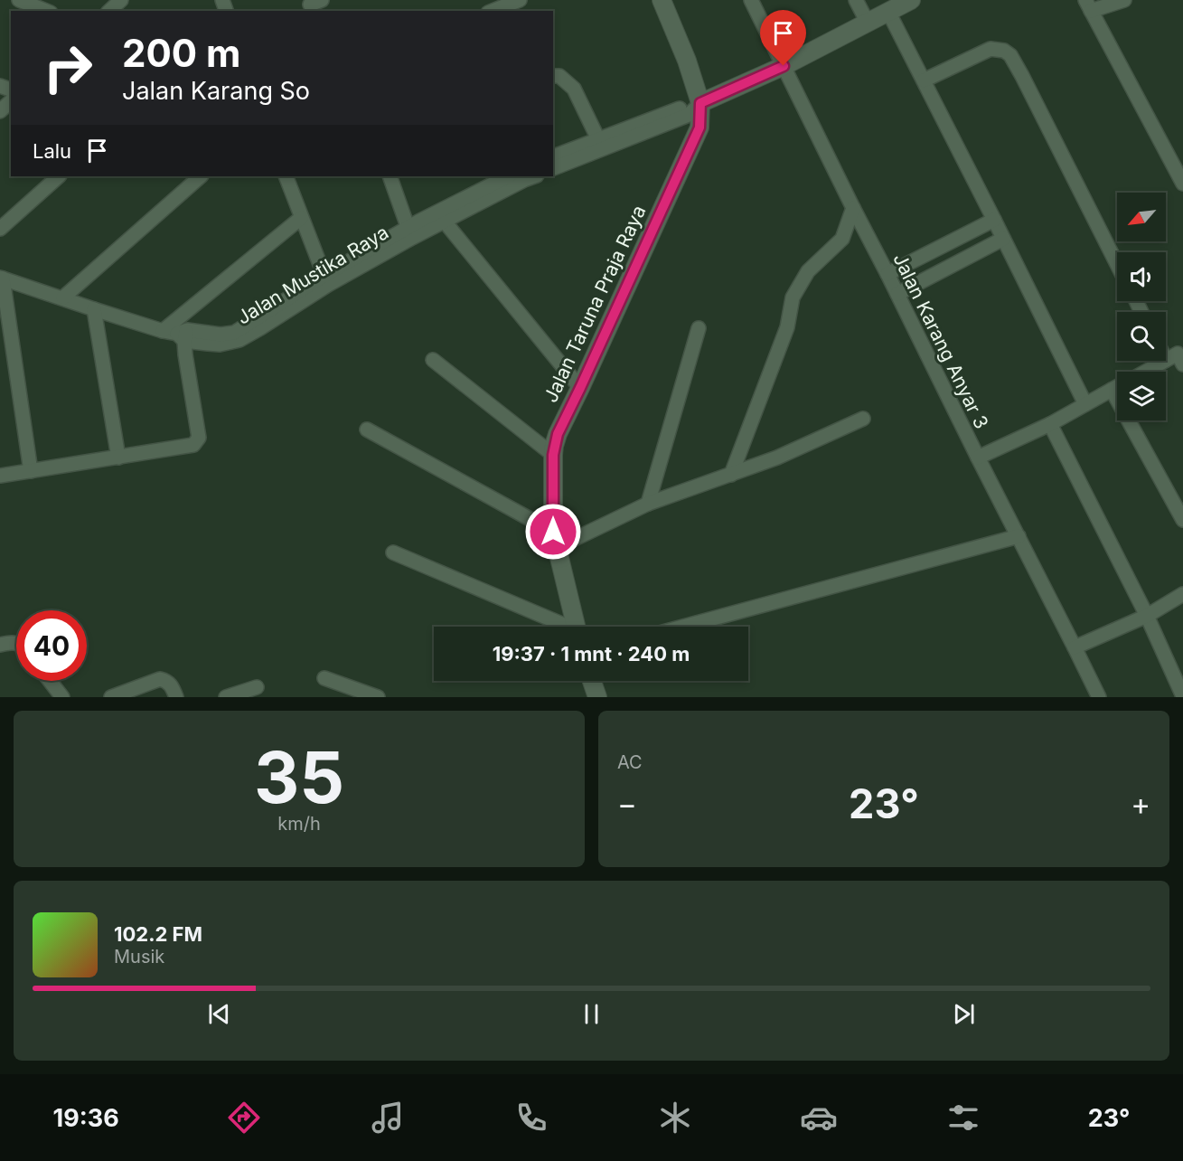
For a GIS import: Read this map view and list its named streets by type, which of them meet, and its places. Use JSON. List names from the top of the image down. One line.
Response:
{"streets":{"street":["Jalan Mustika Raya","Jalan Taruna Praja Raya","Jalan Karang Anyar 3"]},"north":"bottom left","page":{"turn":["200 m","Jalan Karang So"],"then":"Lalu","limit":"40","trip":"19:37 · 1 mnt · 240 m","tile":[["35","km/h"],"AC"],"heat":["−","23°","+"],"song":["102.2 FM","Musik"],"tabs":["19:36","23°"]}}
